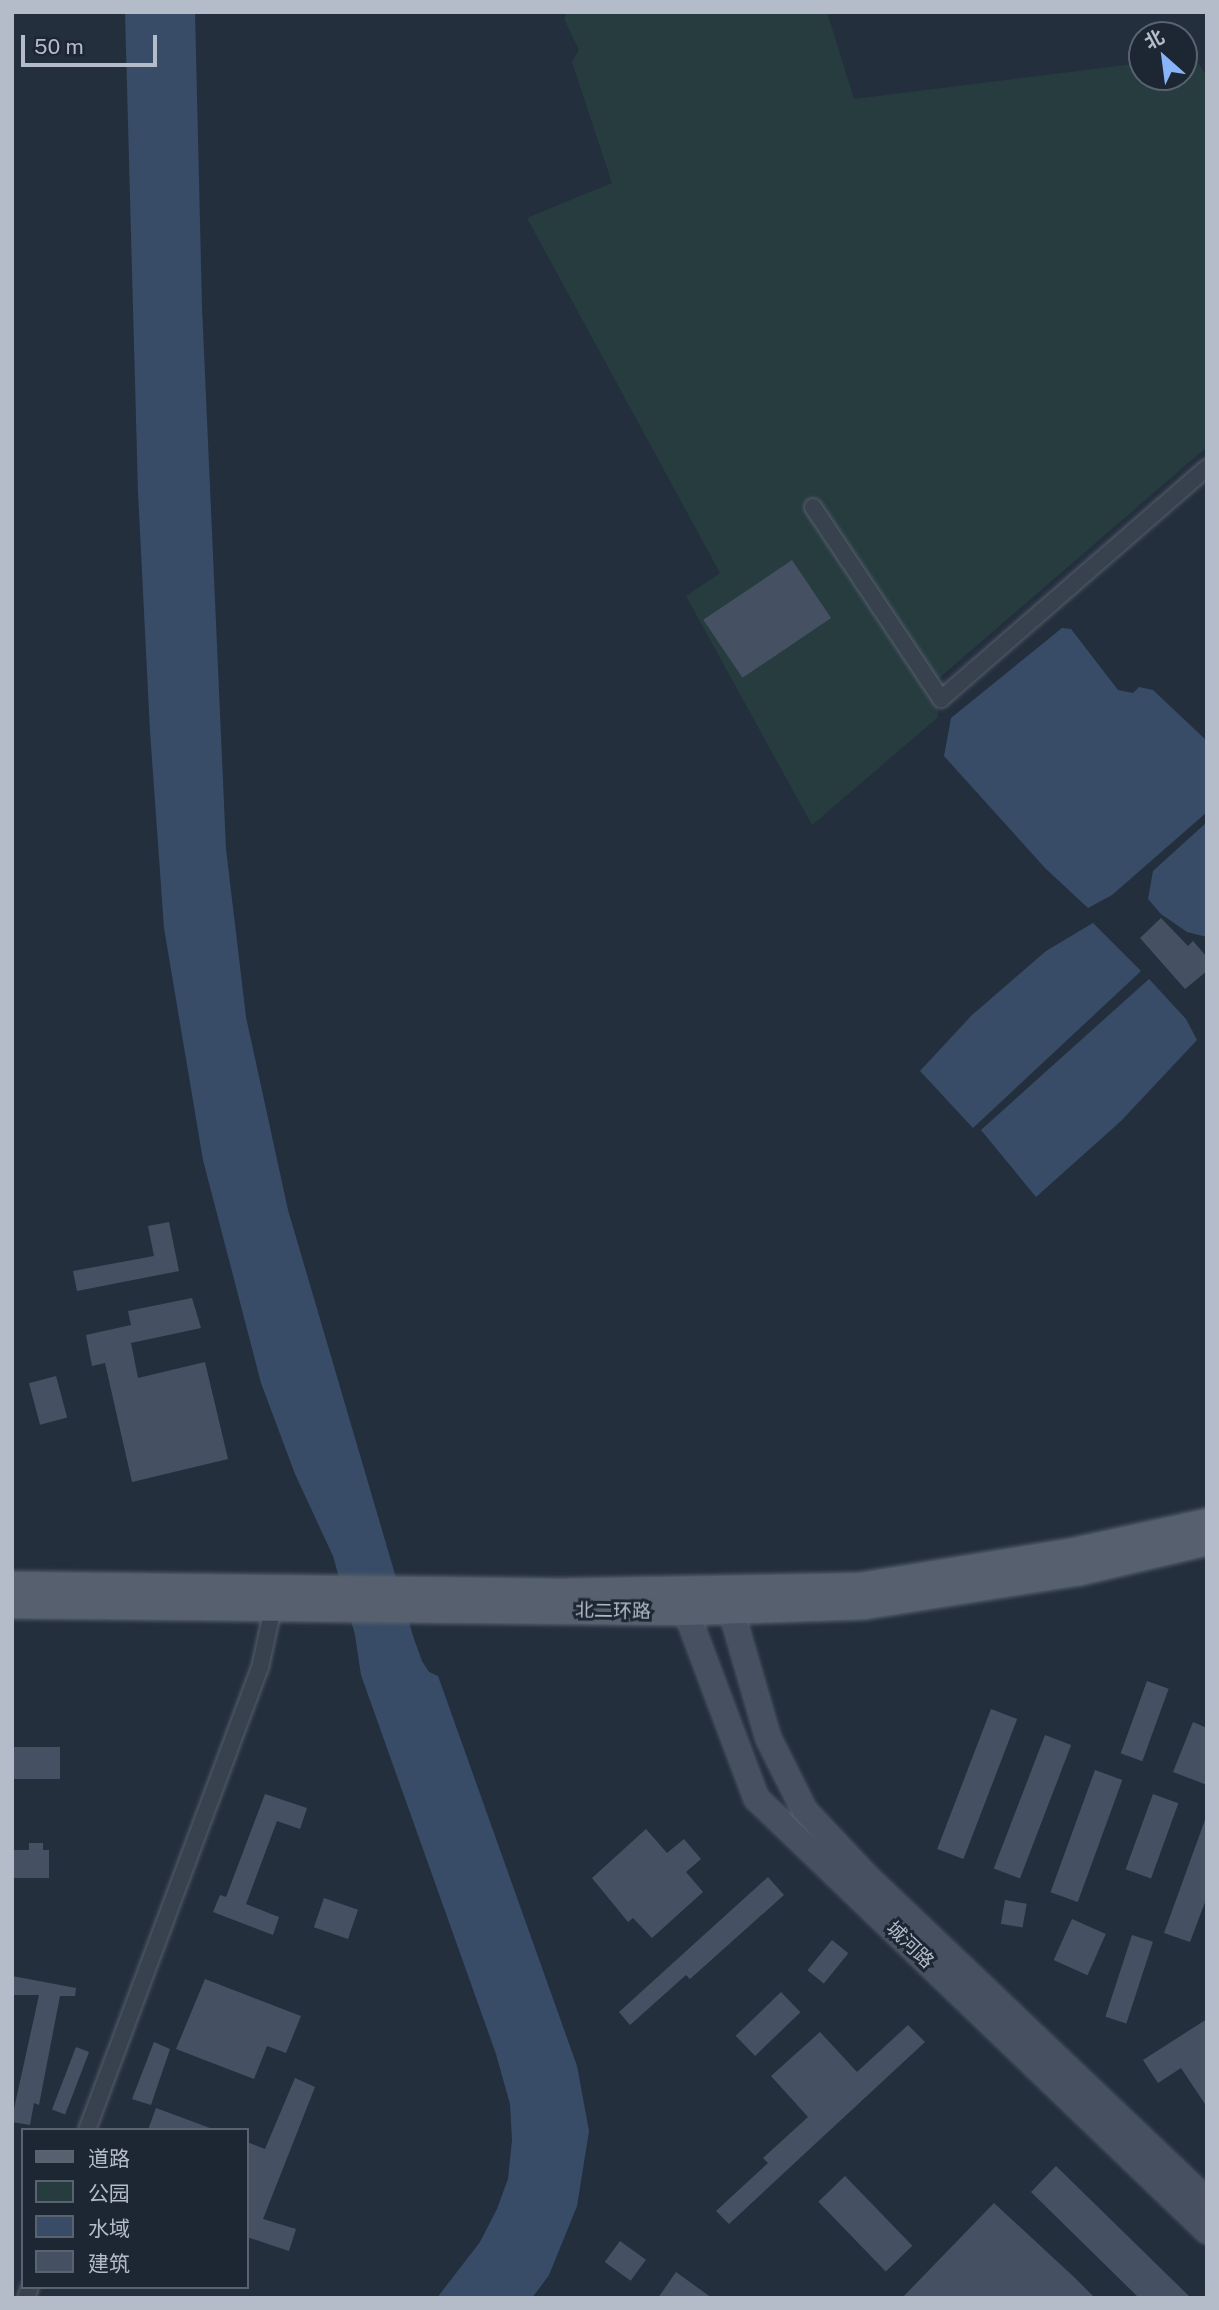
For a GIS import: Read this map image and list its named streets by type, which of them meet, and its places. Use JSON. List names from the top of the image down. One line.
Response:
{"streets":{"main road":["北二环路","城河路"]},"crossings":[["北二环路","城河路"]],"legend":["道路","公园","水域","建筑"],"scale_bar":"50 m","north":"top left"}
